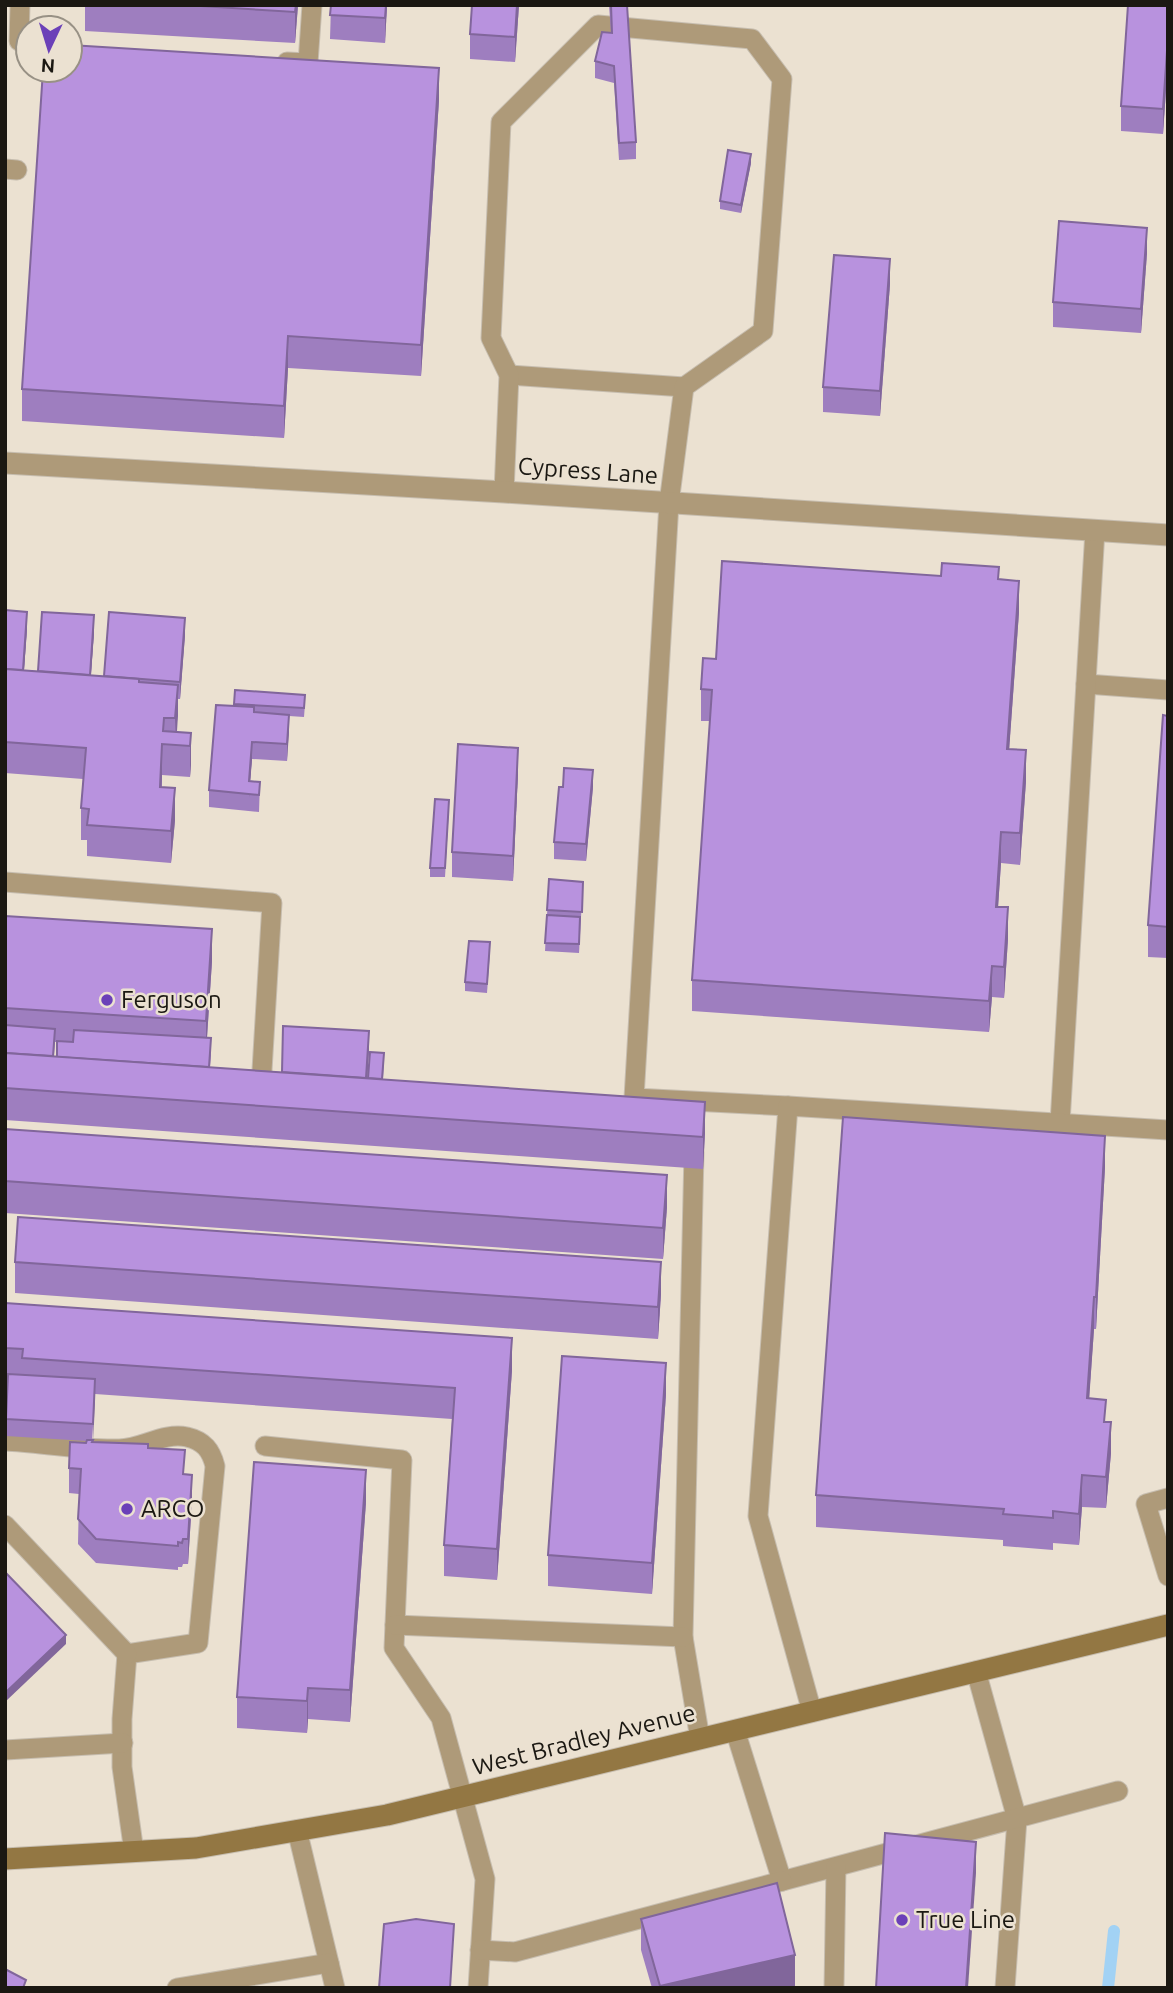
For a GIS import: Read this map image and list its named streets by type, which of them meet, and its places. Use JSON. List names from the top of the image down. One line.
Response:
{"streets":{"main road":["West Bradley Avenue"],"street":["Cypress Lane"]},"places":["Ferguson","ARCO","True Line"],"north":"bottom"}
